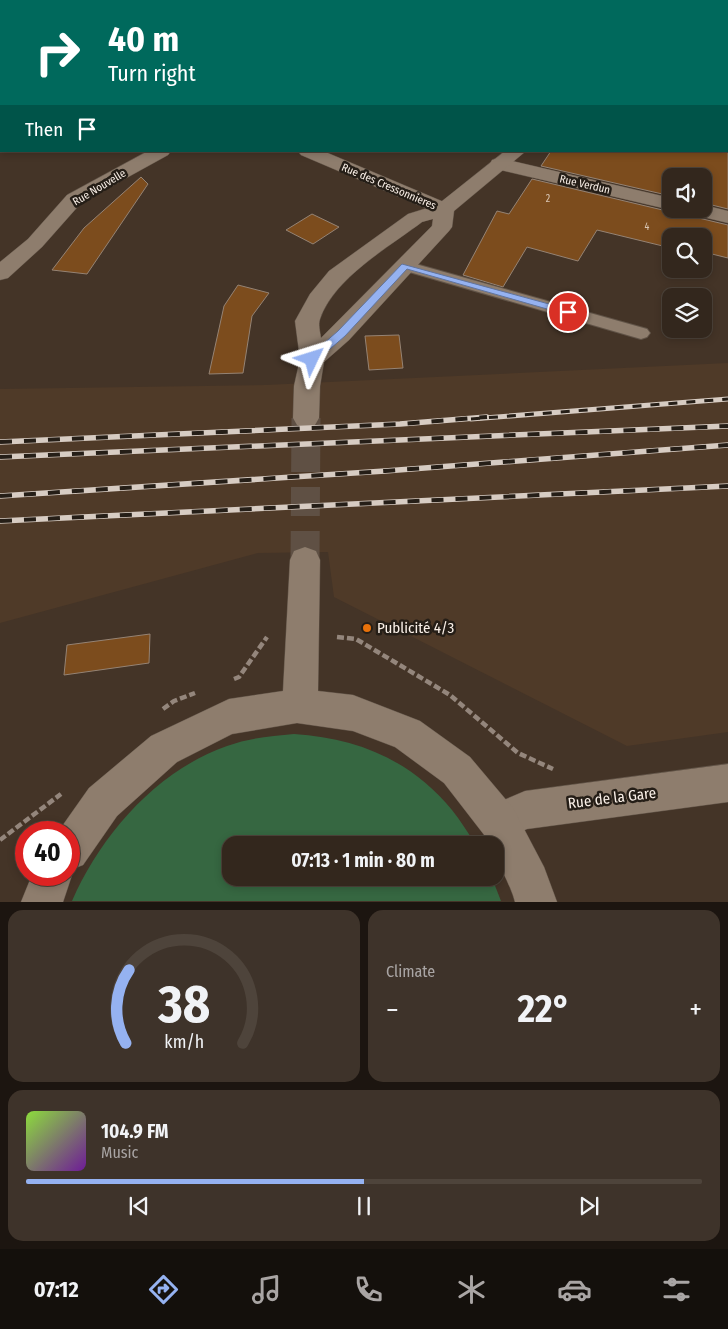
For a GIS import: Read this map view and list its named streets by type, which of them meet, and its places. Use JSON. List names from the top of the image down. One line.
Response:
{"streets":{"street":["Rue Verdun","Rue des Cressonnieres","Rue Nouvelle","Rue de la Gare"]},"places":["Publicité 4/3"],"house_numbers":["2","4"],"page":{"turn":["40 m","Turn right"],"then":"Then","limit":"40","trip":"07:13 · 1 min · 80 m","tile":"Climate","heat":["−","22°","+"],"song":["104.9 FM","Music"],"tabs":"07:12","gauge":["38","km/h"]}}
